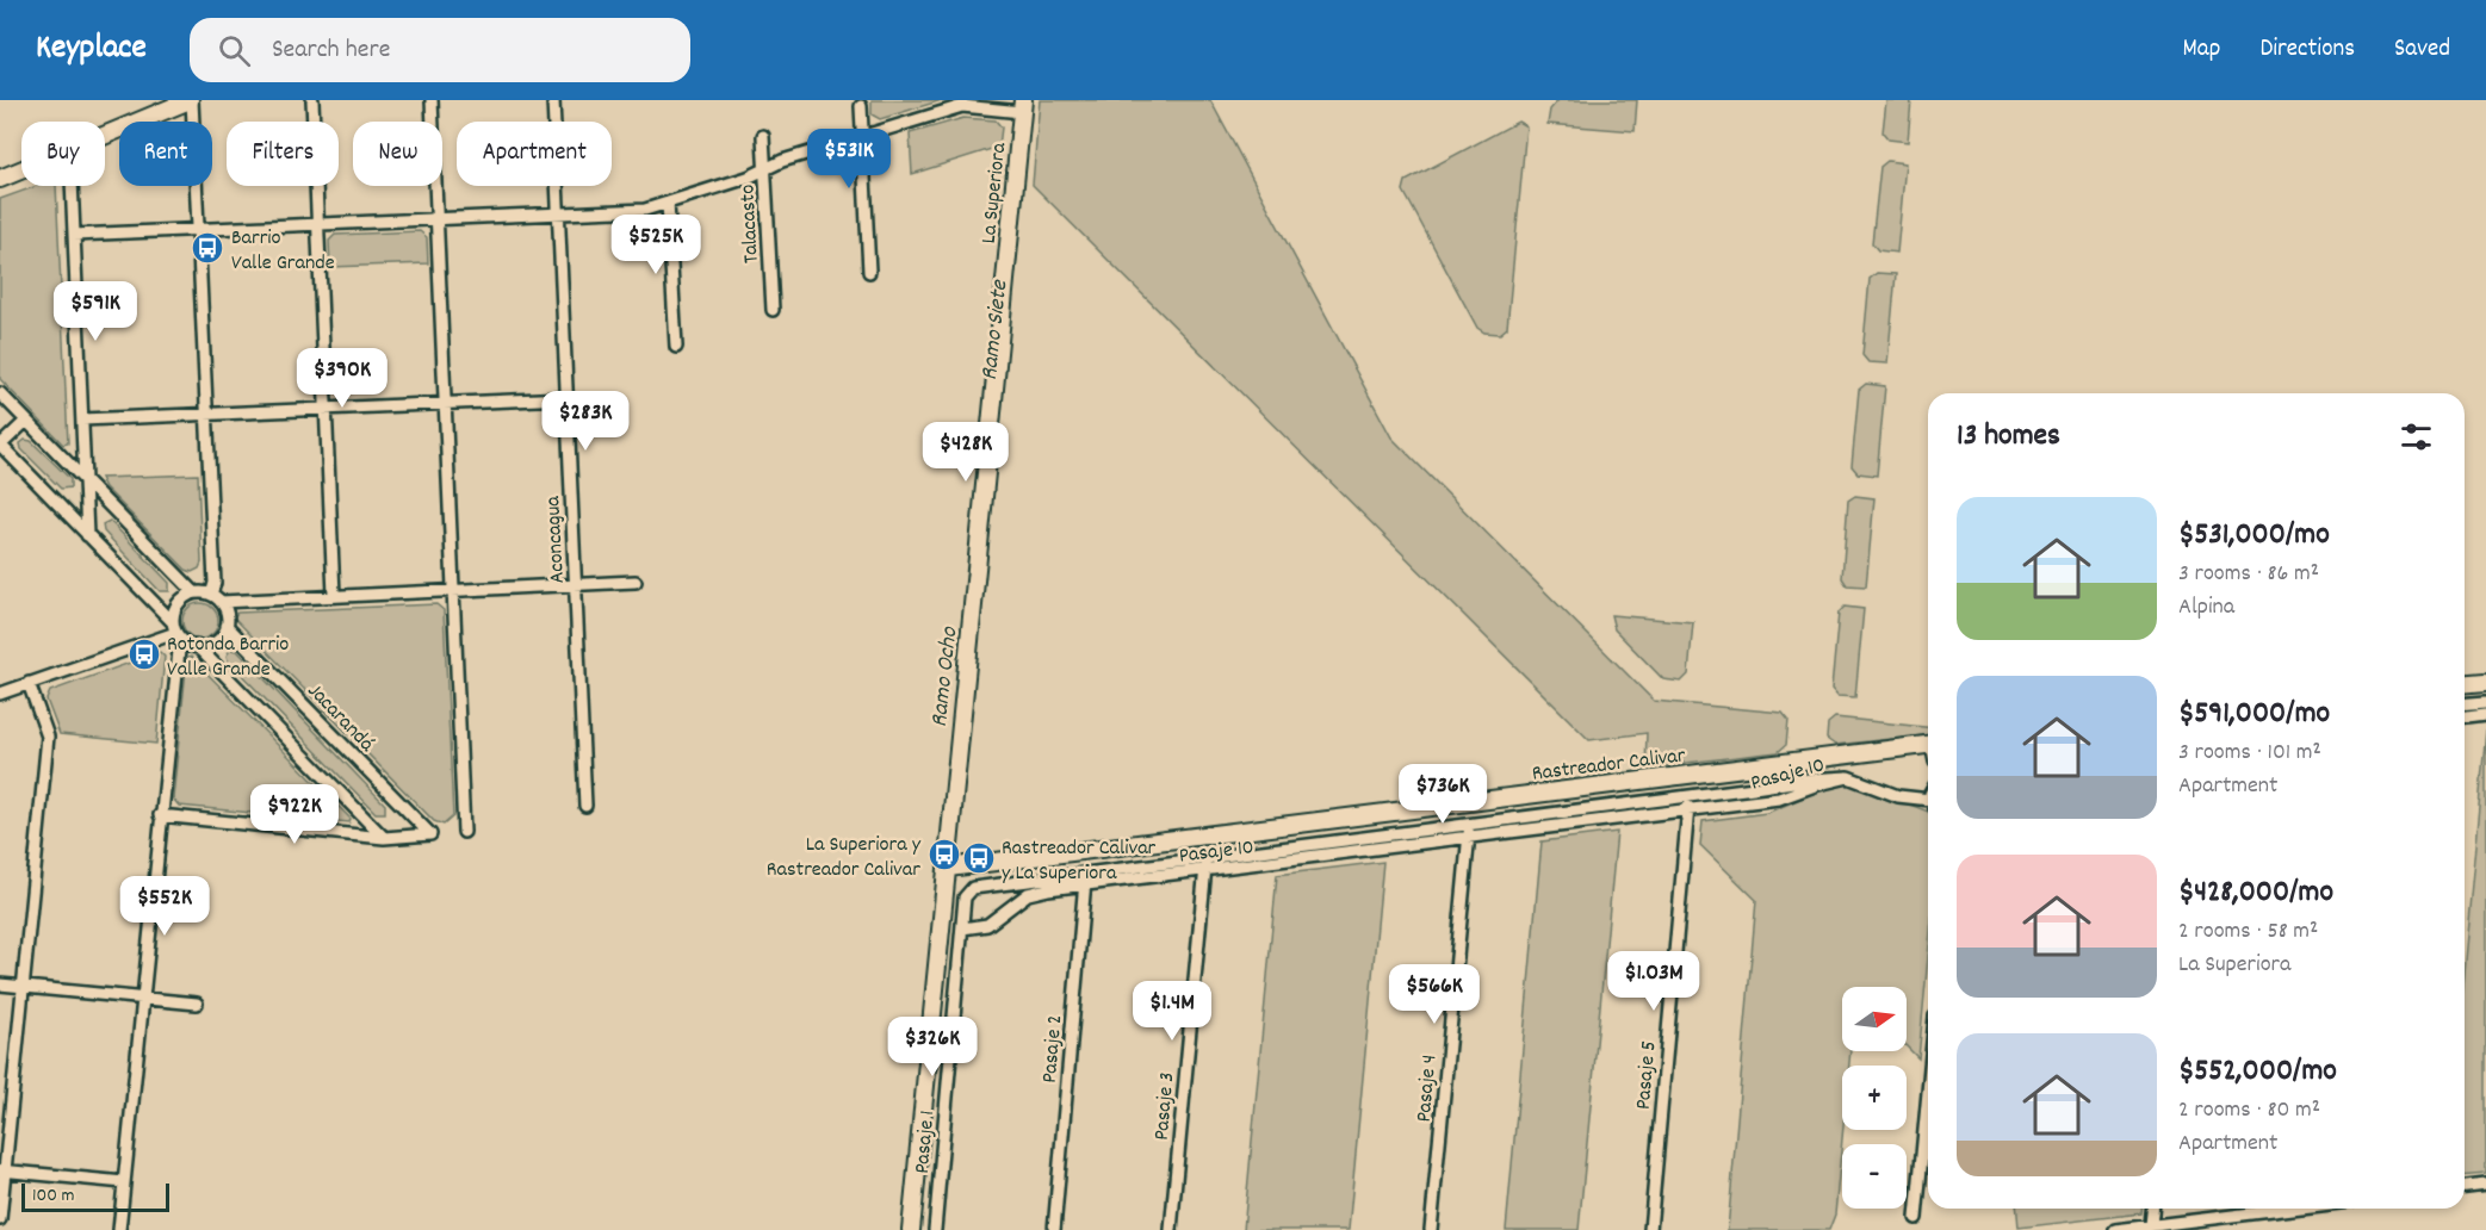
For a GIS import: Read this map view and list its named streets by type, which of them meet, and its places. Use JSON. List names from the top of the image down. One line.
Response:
{"streets":{"street":["La Superiora","Talacasto","Aconcagua","Jacarandá","Rastreador Calivar","Pasaje 10","Pasaje 2","Pasaje 5","Pasaje 4","Pasaje 3","Pasaje 1"]},"crossings":[["La Superiora","Rastreador Calivar"],["Pasaje 10","Pasaje 2"],["Pasaje 10","Pasaje 5"],["Pasaje 10","Pasaje 4"],["Pasaje 10","Pasaje 3"],["Pasaje 10","Pasaje 1"]],"water":["Ramo Siete","Ramo Ocho"],"places":{"bus stop":["Barrio Valle Grande","Rotonda Barrio Valle Grande","La Superiora y Rastreador Calivar","Rastreador Calivar y La Superiora"]},"scale_bar":"100 m","north":"right","page":{"header":"Keyplace","search":"Search here","nav":["Map","Directions","Saved"],"chip":["Buy","Rent","Filters","New","Apartment"],"price":["$531K","$525K","$591K","$390K","$283K","$428K","$736K","$922K","$552K","$1.03M","$566K","$1.4M","$326K"],"heading":"13 homes","list":[{"name":"$531,000/mo","note":"3 rooms · 86 m² · Alpina"},{"name":"$591,000/mo","note":"3 rooms · 101 m² · Apartment"},{"name":"$428,000/mo","note":"2 rooms · 58 m² · La Superiora"},{"name":"$552,000/mo","note":"2 rooms · 80 m² · Apartment"}],"map_buttons":["+","−"],"scale":"100 m"}}
